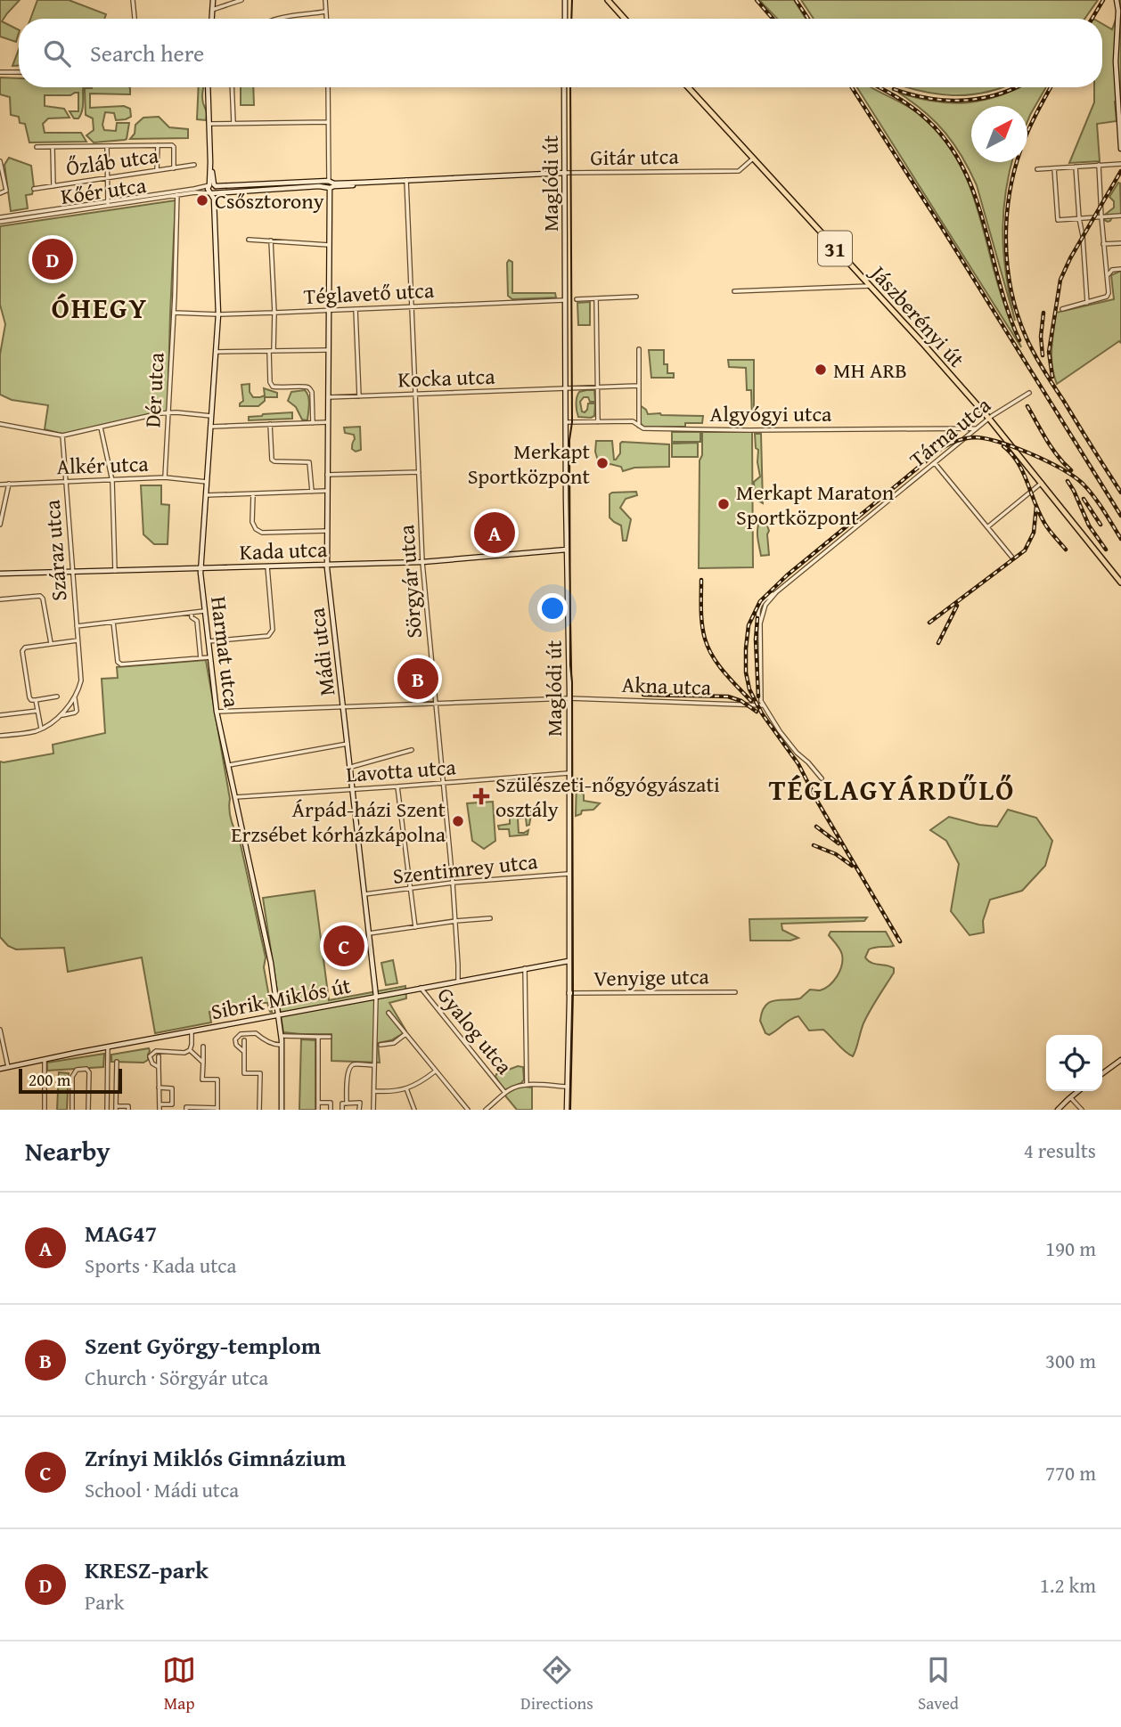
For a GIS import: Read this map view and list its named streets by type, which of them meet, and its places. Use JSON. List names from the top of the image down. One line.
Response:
{"streets":{"main road":["31","Jászberényi út"],"street":["Gitár utca","Őzláb utca","Maglódi út","Kőér utca","Téglavető utca","Kocka utca","Dér utca","Algyógyi utca","Tárna utca","Alkér utca","Száraz utca","Kada utca","Sörgyár utca","Harmat utca","Mádi utca","Akna utca","Lavotta utca","Szentimrey utca","Venyige utca","Sibrik Miklós út","Gyalog utca"]},"crossings":[["Gitár utca","Maglódi út"],["Gitár utca","Kőér utca"],["Gitár utca","Jászberényi út"],["Gitár utca","Sörgyár utca"],["Gitár utca","Harmat utca"],["Gitár utca","Mádi utca"],["Maglódi út","Téglavető utca"],["Maglódi út","Kocka utca"],["Maglódi út","Algyógyi utca"],["Maglódi út","Kada utca"],["Maglódi út","Akna utca"],["Maglódi út","Lavotta utca"],["Maglódi út","Szentimrey utca"],["Maglódi út","Venyige utca"],["Maglódi út","Sibrik Miklós út"],["Kőér utca","Dér utca"],["Kőér utca","Harmat utca"],["Téglavető utca","Dér utca"],["Téglavető utca","Sörgyár utca"],["Téglavető utca","Harmat utca"],["Téglavető utca","Mádi utca"],["Jászberényi út","Tárna utca"],["Kocka utca","Sörgyár utca"],["Kocka utca","Mádi utca"],["Dér utca","Alkér utca"],["Algyógyi utca","Tárna utca"],["Tárna utca","Akna utca"],["Alkér utca","Száraz utca"],["Alkér utca","Harmat utca"],["Száraz utca","Kada utca"],["Kada utca","Sörgyár utca"],["Kada utca","Harmat utca"],["Kada utca","Mádi utca"],["Sörgyár utca","Akna utca"],["Sörgyár utca","Lavotta utca"],["Sörgyár utca","Szentimrey utca"],["Sörgyár utca","Sibrik Miklós út"],["Harmat utca","Akna utca"],["Harmat utca","Lavotta utca"],["Harmat utca","Sibrik Miklós út"],["Mádi utca","Akna utca"],["Mádi utca","Lavotta utca"],["Mádi utca","Szentimrey utca"],["Mádi utca","Sibrik Miklós út"],["Sibrik Miklós út","Gyalog utca"]],"districts":["ÓHEGY","TÉGLAGYÁRDŰLŐ"],"places":{"other":["Csősztorony","MH ARB","Merkapt Sportközpont","Merkapt Maraton Sportközpont","Árpád-házi Szent Erzsébet kórházkápolna"],"health":["Szülészeti-nőgyógyászati osztály"]},"scale_bar":"200 m","north":"top right","page":{"search":"Search here","pins":["D","A","B","C"],"scale":"200 m","heading":["Nearby","4 results"],"list":[{"mark":"A","name":"MAG47","note":"Sports · Kada utca","value":"190 m"},{"mark":"B","name":"Szent György-templom","note":"Church · Sörgyár utca","value":"300 m"},{"mark":"C","name":"Zrínyi Miklós Gimnázium","note":"School · Mádi utca","value":"770 m"},{"mark":"D","name":"KRESZ-park","note":"Park","value":"1.2 km"}],"nav":["Map","Directions","Saved"]}}
